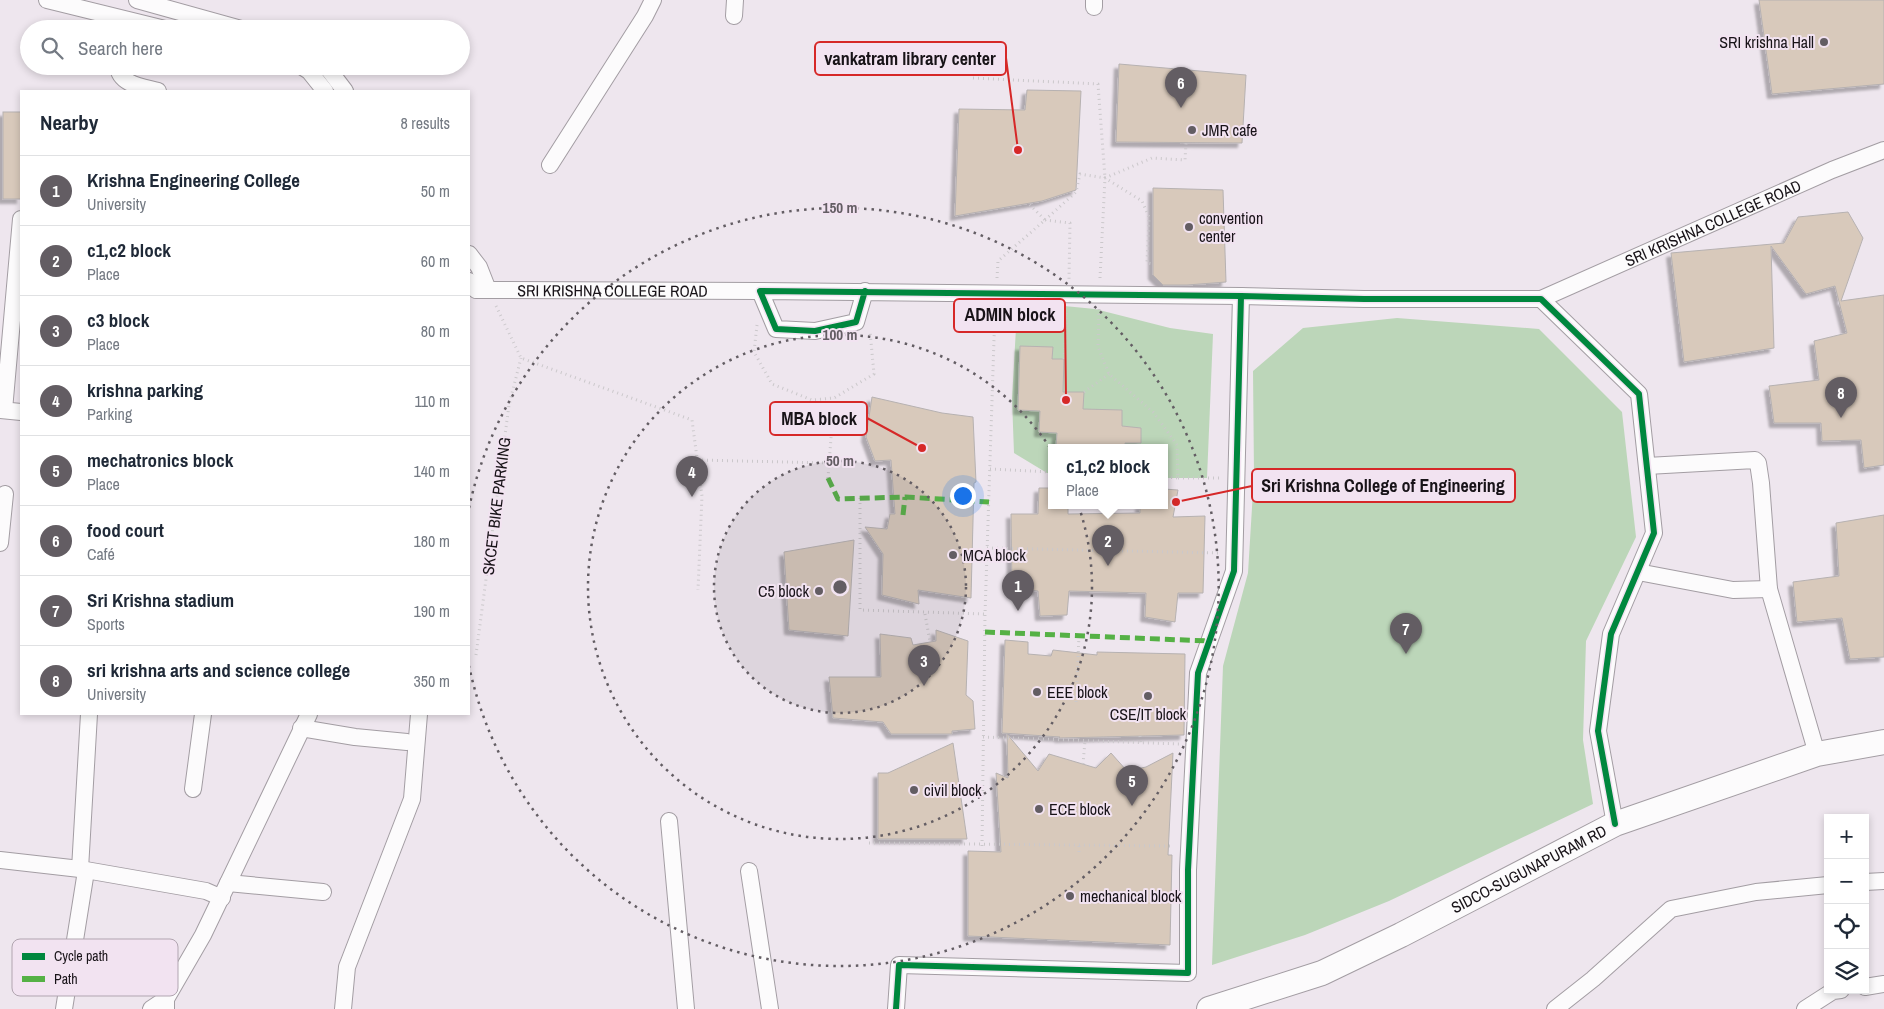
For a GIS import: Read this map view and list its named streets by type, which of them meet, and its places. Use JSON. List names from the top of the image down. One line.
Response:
{"streets":{"street":["SRI KRISHNA COLLEGE ROAD","SIDCO-SUGUNAPURAM RD"],"path":["SKCET BIKE PARKING"]},"places":["SRI krishna Hall","JMR cafe","vankatram library center","convention center","ADMIN block","MBA block","Sri Krishna College of Engineering","MCA block","C5 block","EEE block","CSE/IT block","civil block","ECE block","mechanical block"],"legend":["Cycle path","Path"],"page":{"search":"Search here","pins":["6","8","4","2","1","7","3","5"],"heading":["Nearby","8 results"],"list":[{"mark":"1","name":"Krishna Engineering College","note":"University","value":"50 m"},{"mark":"2","name":"c1,c2 block","note":"Place","value":"60 m"},{"mark":"3","name":"c3 block","note":"Place","value":"80 m"},{"mark":"4","name":"krishna parking","note":"Parking","value":"110 m"},{"mark":"5","name":"mechatronics block","note":"Place","value":"140 m"},{"mark":"6","name":"food court","note":"Café","value":"180 m"},{"mark":"7","name":"Sri Krishna stadium","note":"Sports","value":"190 m"},{"mark":"8","name":"sri krishna arts and science college","note":"University","value":"350 m"}],"popup":["c1,c2 block","Place"],"map_buttons":["+","−"]},"rings":["150 m","100 m","50 m"]}
